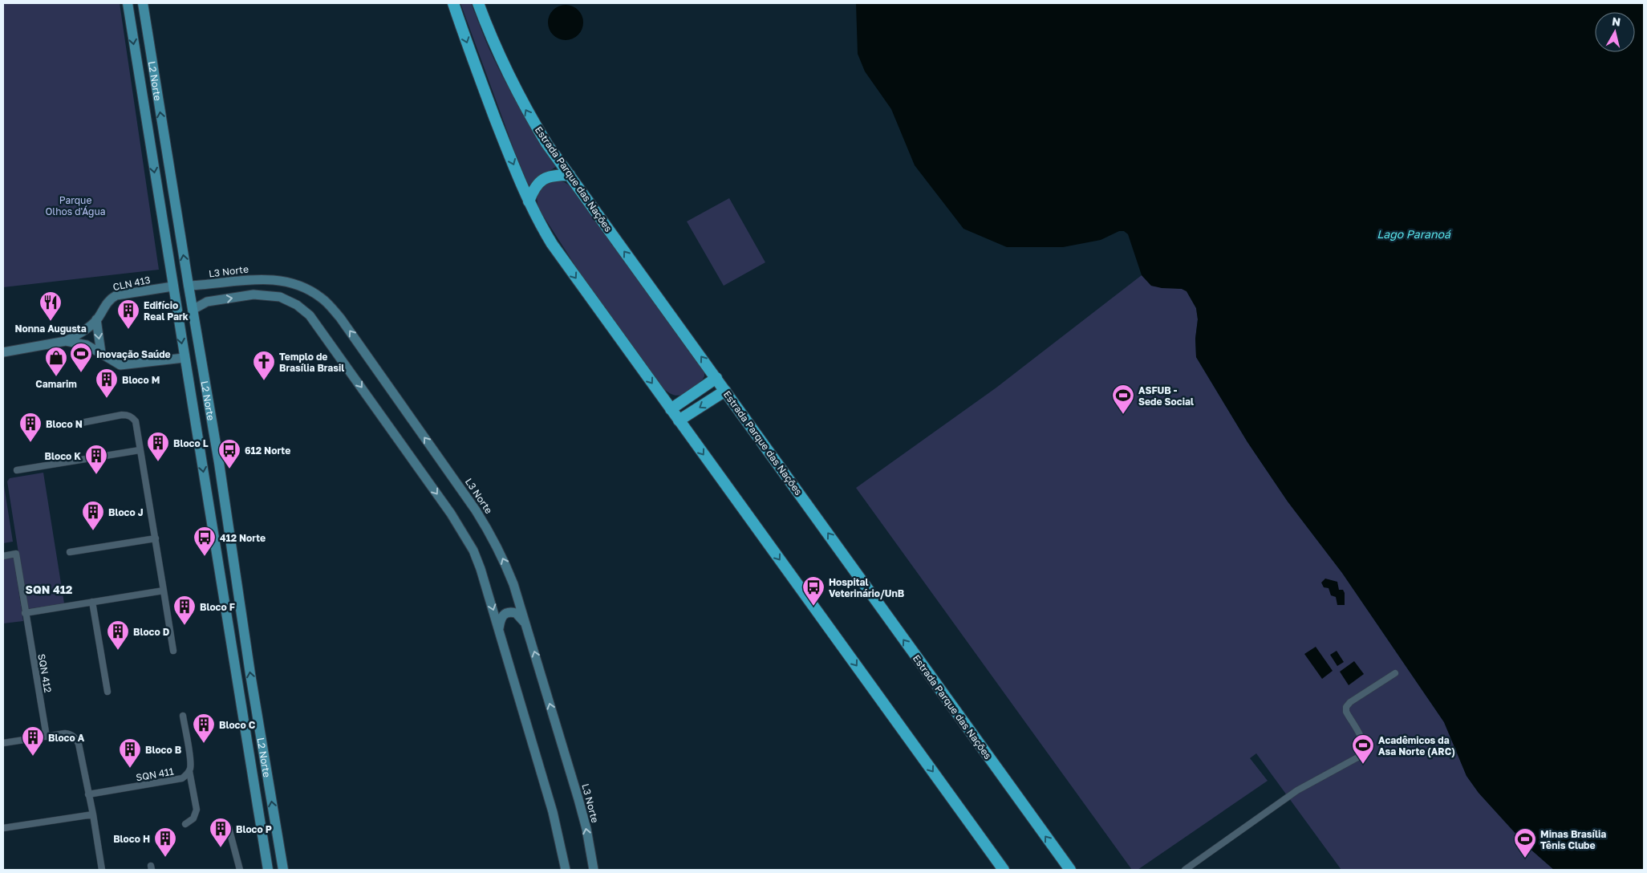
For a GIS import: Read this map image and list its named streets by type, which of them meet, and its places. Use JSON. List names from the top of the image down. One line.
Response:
{"streets":{"highway":["Estrada Parque das Nações"],"main road":["L2 Norte","L3 Norte","CLN 413"],"street":["SQN 412","SQN 411"]},"crossings":[["L2 Norte","L3 Norte"],["L2 Norte","CLN 413"]],"districts":["SQN 412"],"water":["Lago Paranoá"],"parks":["Parque Olhos d'Água"],"places":{"restaurant":["Nonna Augusta"],"building":["Edifício Real Park","Bloco M","Bloco N","Bloco L","Bloco K","Bloco J","Bloco F","Bloco D","Bloco C","Bloco A","Bloco B","Bloco P","Bloco H"],"sports":["Inovação Saúde","ASFUB - Sede Social","Acadêmicos da Asa Norte (ARC)","Minas Brasília Tênis Clube"],"shop":["Camarim"],"church":["Templo de Brasília Brasil"],"bus stop":["612 Norte","412 Norte","Hospital Veterinário/UnB"]},"north":"top"}
